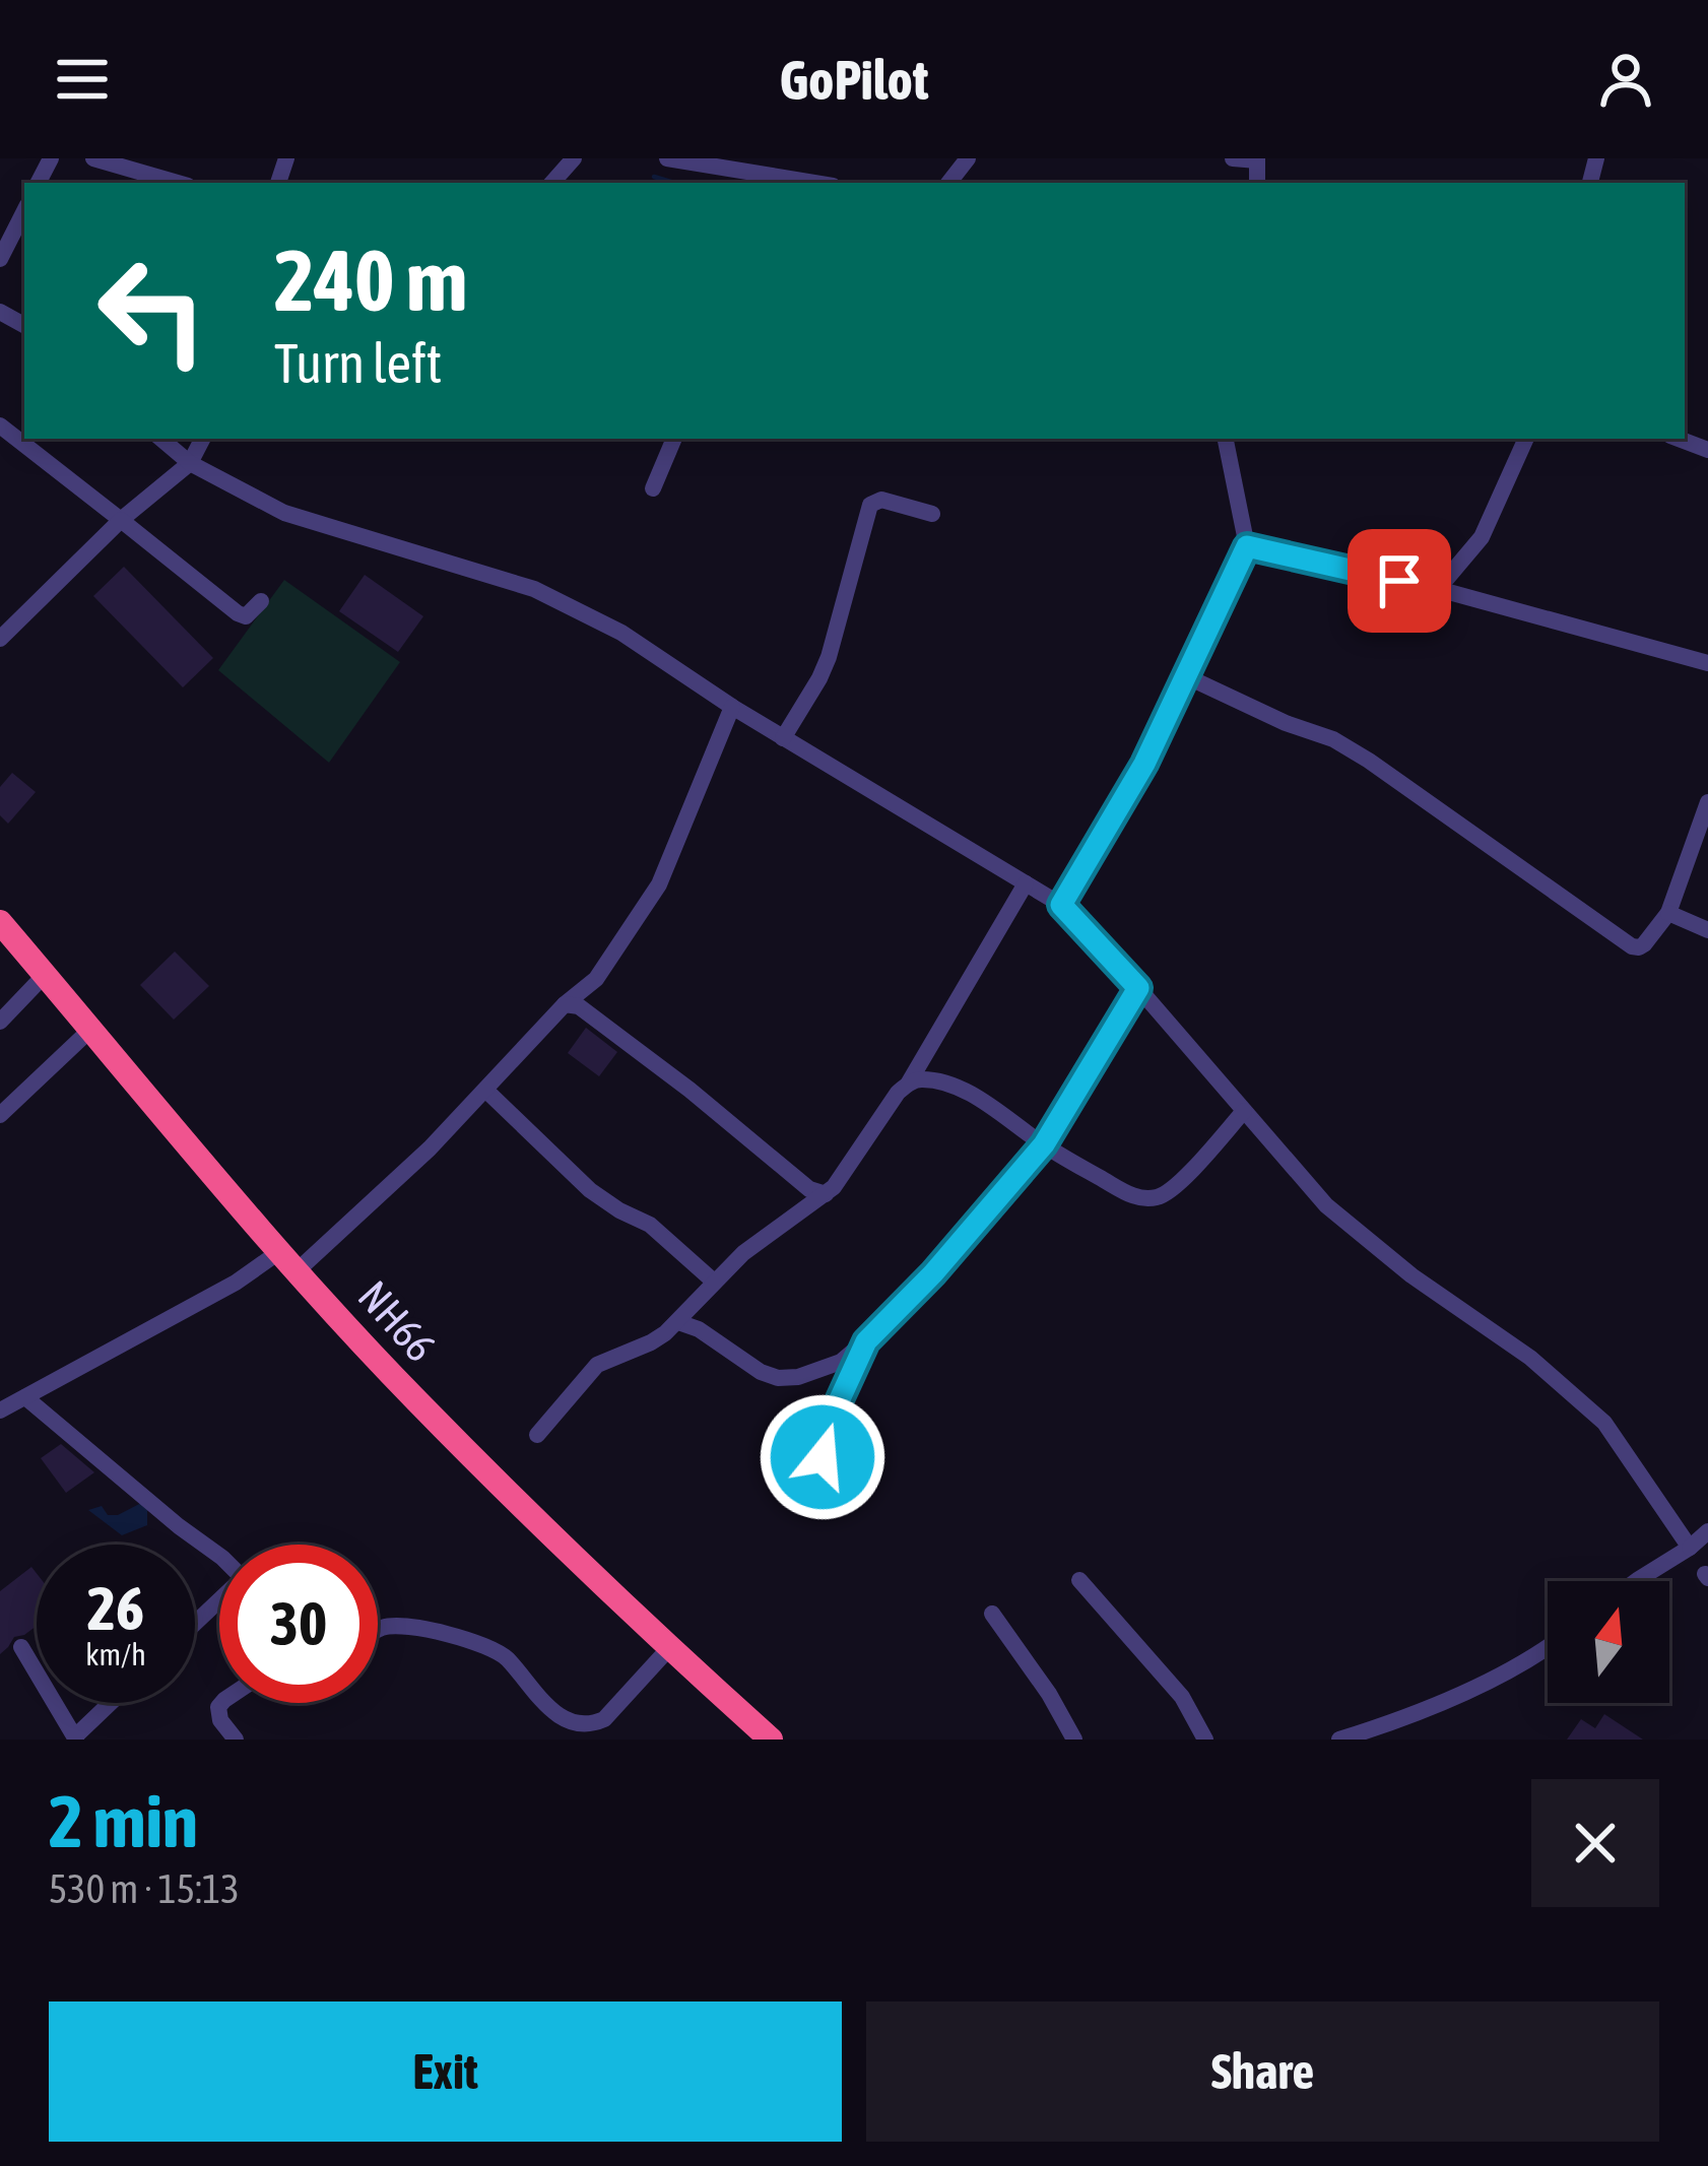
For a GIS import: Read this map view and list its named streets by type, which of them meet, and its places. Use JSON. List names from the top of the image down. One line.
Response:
{"streets":{"highway":["NH66"]},"north":"top","page":{"header":"GoPilot","turn":["240 m","Turn left"],"speed":"26 km/h","limit":"30","heading":["2 min","530 m · 15:13"],"buttons":["Exit","Share"]}}
